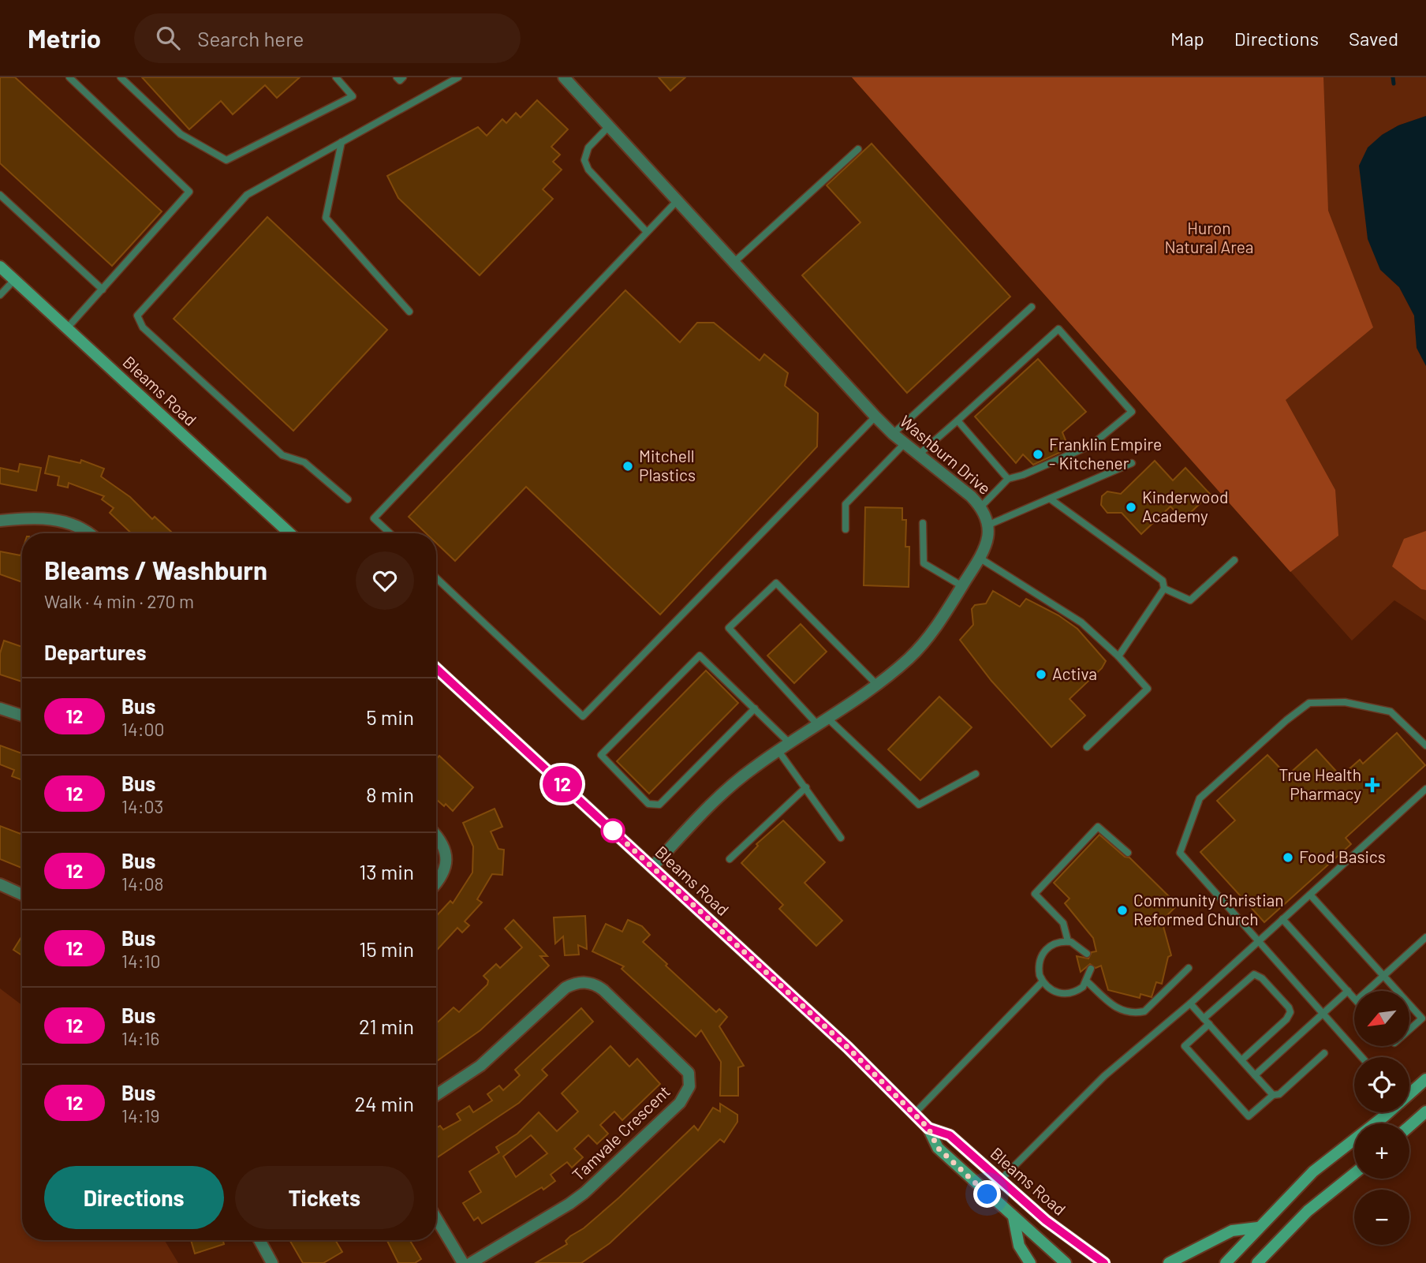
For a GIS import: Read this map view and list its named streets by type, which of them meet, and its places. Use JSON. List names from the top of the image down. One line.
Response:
{"streets":{"main road":["Bleams Road"],"street":["Washburn Drive","Tamvale Crescent"]},"parks":["Huron Natural Area"],"places":{"other":["Franklin Empire - Kitchener","Mitchell Plastics","Kinderwood Academy","Activa","Food Basics","Community Christian Reformed Church"],"health":["True Health Pharmacy"]},"lines":["bus line 12"],"north":"bottom left","page":{"header":"Metrio","search":"Search here","nav":["Map","Directions","Saved"],"on_map":"12","heading":[["Bleams / Washburn","Walk · 4 min · 270 m"],"Departures"],"list":[{"mark":"12","name":"Bus","note":"14:00","value":"5 min"},{"mark":"12","name":"Bus","note":"14:03","value":"8 min"},{"mark":"12","name":"Bus","note":"14:08","value":"13 min"},{"mark":"12","name":"Bus","note":"14:10","value":"15 min"},{"mark":"12","name":"Bus","note":"14:16","value":"21 min"},{"mark":"12","name":"Bus","note":"14:19","value":"24 min"}],"map_buttons":["+","−"],"buttons":["Directions","Tickets"]}}
